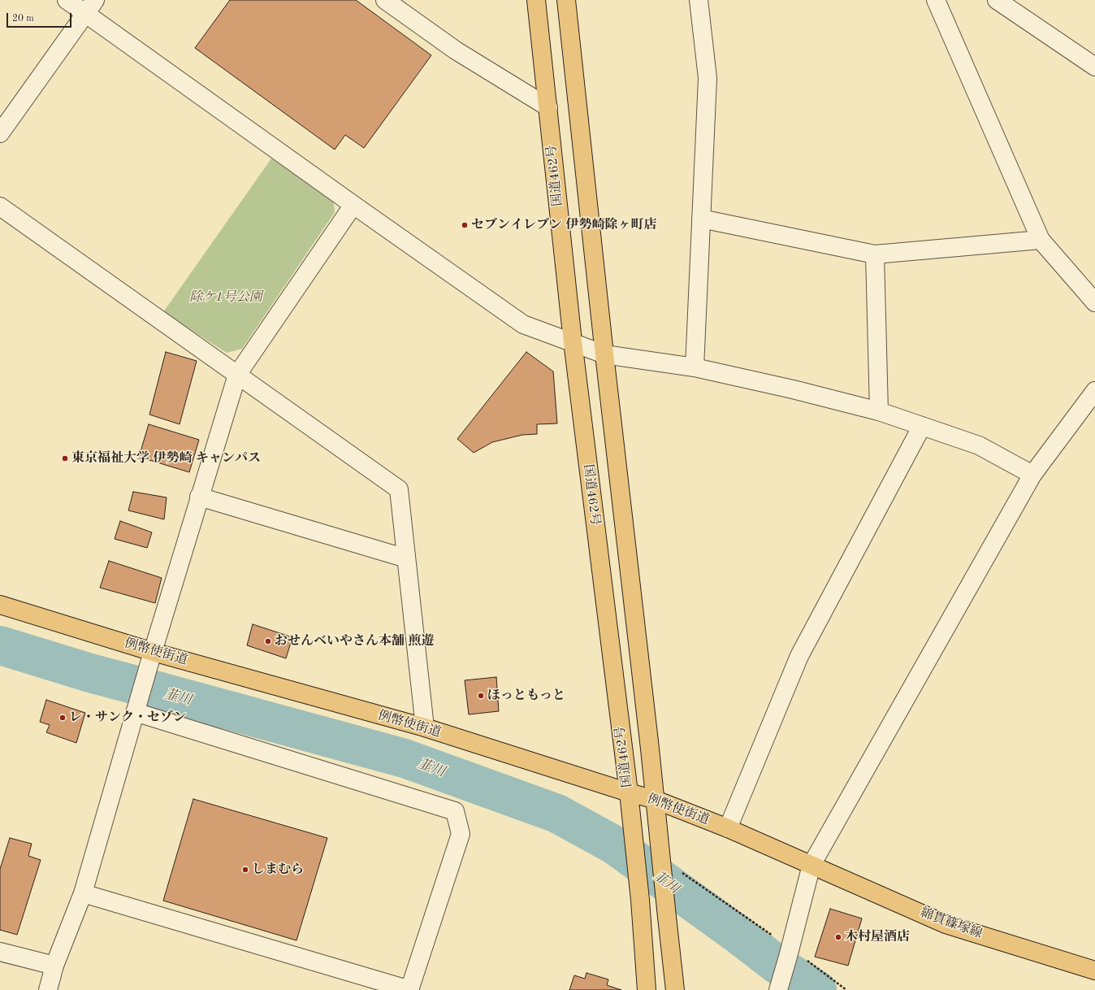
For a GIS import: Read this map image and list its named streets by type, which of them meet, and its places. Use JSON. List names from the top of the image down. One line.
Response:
{"streets":{"main road":["国道462号","例幣使街道","綿貫篠塚線"]},"crossings":[["国道462号","例幣使街道"],["例幣使街道","綿貫篠塚線"]],"water":["韮川"],"parks":["除ケ1号公園"],"places":["セブンイレブン 伊勢崎除ヶ町店","東京福祉大学 伊勢崎 キャンパス","おせんベいやさん本舗 煎遊","ほっともっと","レ・サンク・セゾン","しまむら","木村屋酒店"],"scale_bar":"20 m"}
